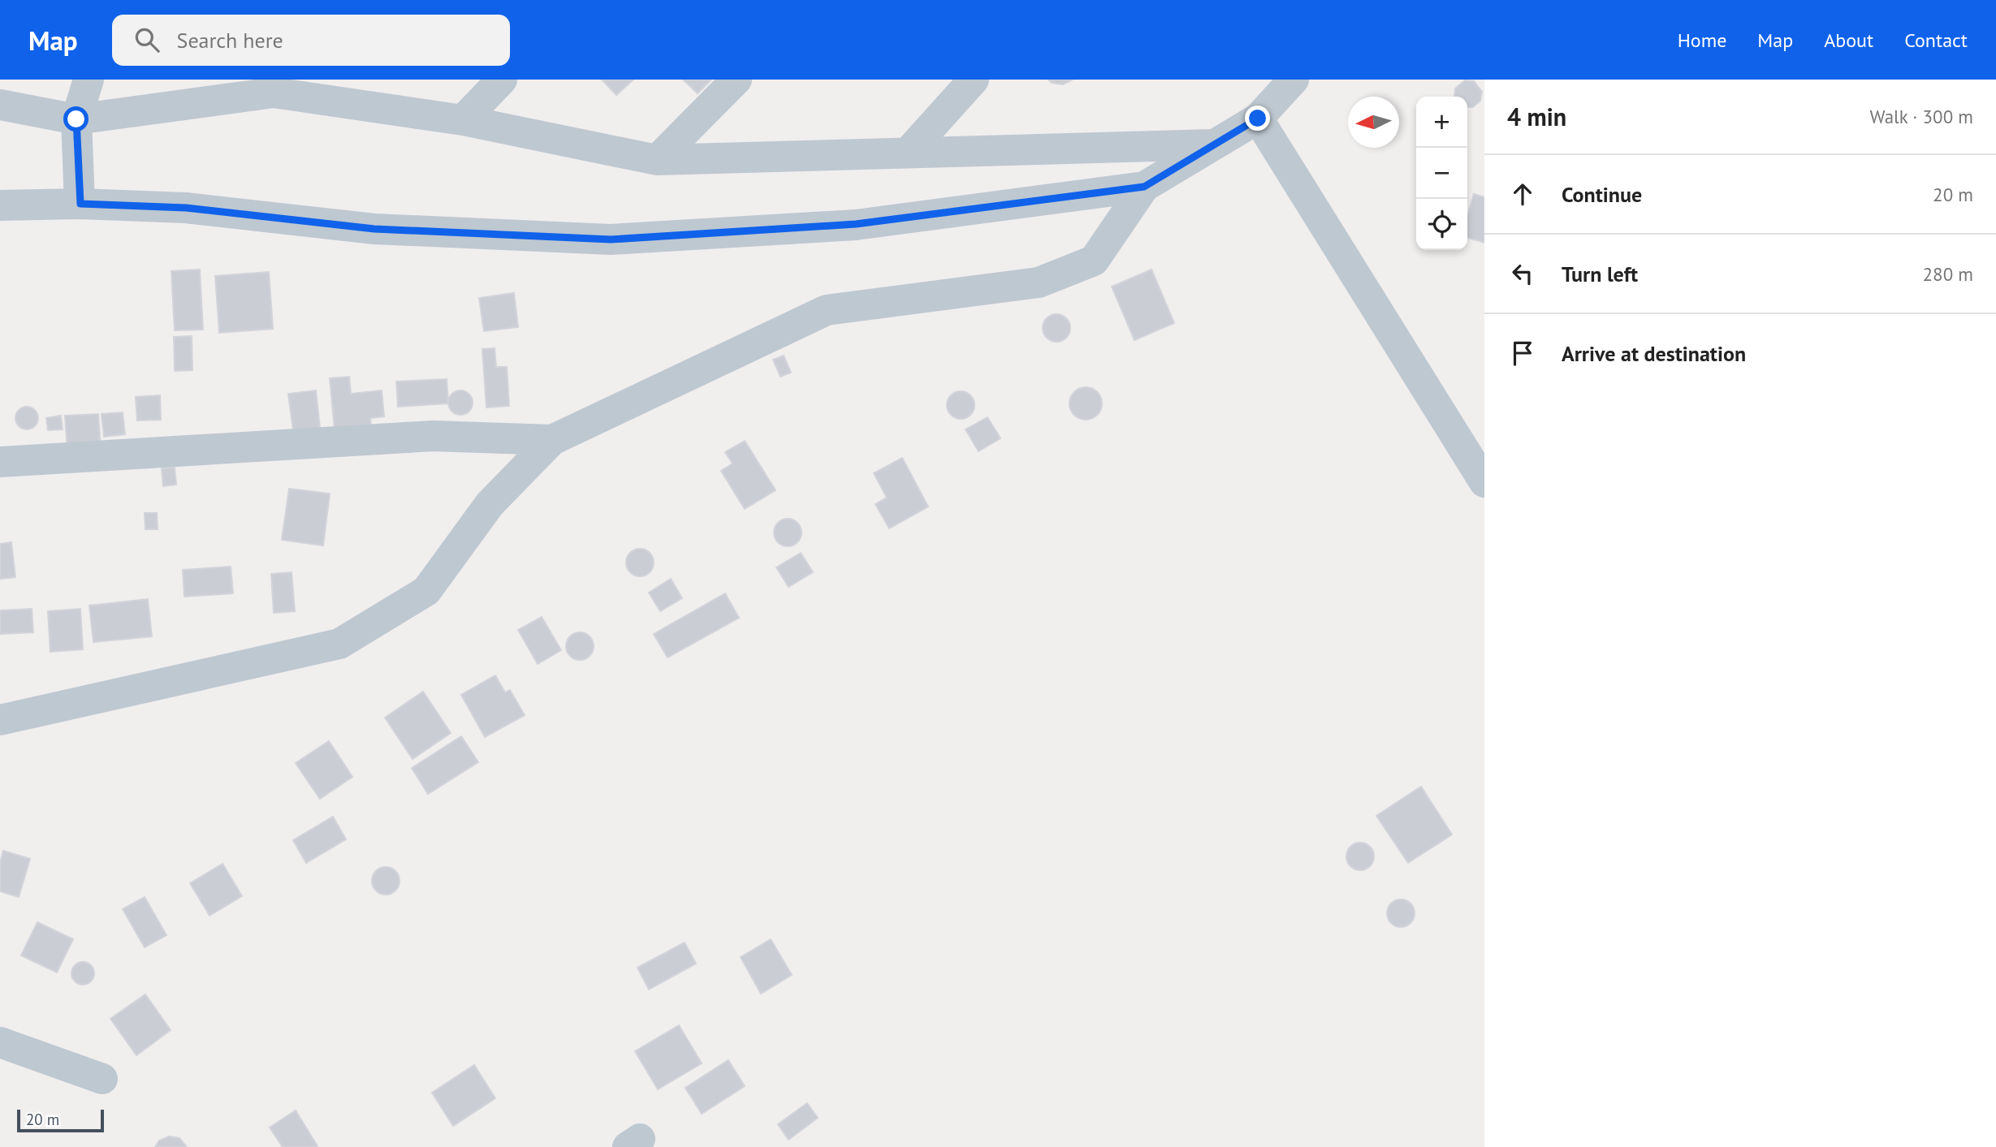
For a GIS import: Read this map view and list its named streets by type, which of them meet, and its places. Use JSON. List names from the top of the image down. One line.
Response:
{"scale_bar":"20 m","north":"left","page":{"header":"Map","search":"Search here","nav":["Home","Map","About","Contact"],"heading":["4 min","Walk · 300 m"],"map_buttons":["+","−"],"list":[["Continue","20 m"],["Turn left","280 m"],"Arrive at destination"],"scale":"20 m"}}
